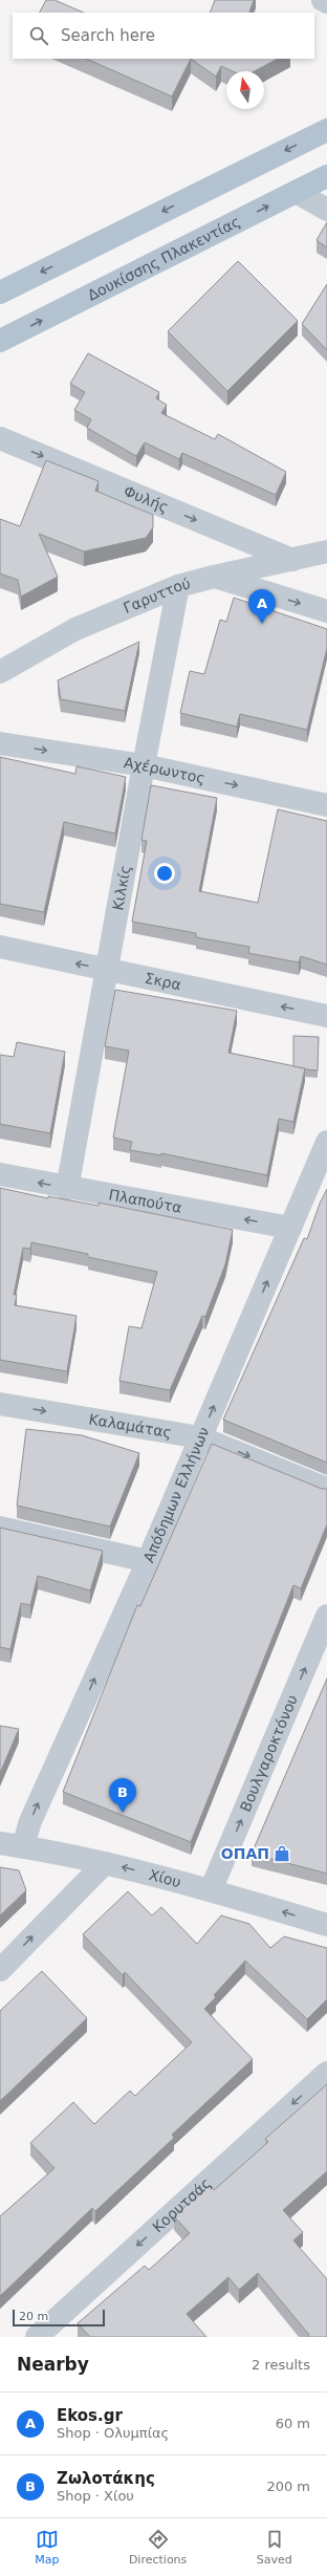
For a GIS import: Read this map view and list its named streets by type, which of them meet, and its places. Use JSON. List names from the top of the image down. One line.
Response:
{"streets":{"main road":["Δουκίσσης Πλακεντίας"],"street":["Φυλής","Γαρυττού","Αχέρωντος","Κιλκίς","Σκρα","Πλαπούτα","Καλαμάτας","Απόδημων Ελλήνων","Βουλγαροκτόνου","Χίου","Κορυτσάς"]},"crossings":[["Φυλής","Γαρυττού"],["Γαρυττού","Κιλκίς"],["Αχέρωντος","Κιλκίς"],["Κιλκίς","Σκρα"],["Κιλκίς","Πλαπούτα"],["Πλαπούτα","Απόδημων Ελλήνων"],["Καλαμάτας","Απόδημων Ελλήνων"],["Απόδημων Ελλήνων","Χίου"],["Βουλγαροκτόνου","Χίου"]],"one_way":["Φυλής","Σκρα","Πλαπούτα","Απόδημων Ελλήνων","Βουλγαροκτόνου","Χίου","Κορυτσάς"],"places":{"shop":["ΟΠΑΠ"]},"scale_bar":"20 m","north":"top","page":{"search":"Search here","pins":["A","B"],"scale":"20 m","heading":["Nearby","2 results"],"list":[{"mark":"A","name":"Ekos.gr","note":"Shop · Ολυμπίας","value":"60 m"},{"mark":"B","name":"Ζωλοτάκης","note":"Shop · Χίου","value":"200 m"}],"nav":["Map","Directions","Saved"]}}
